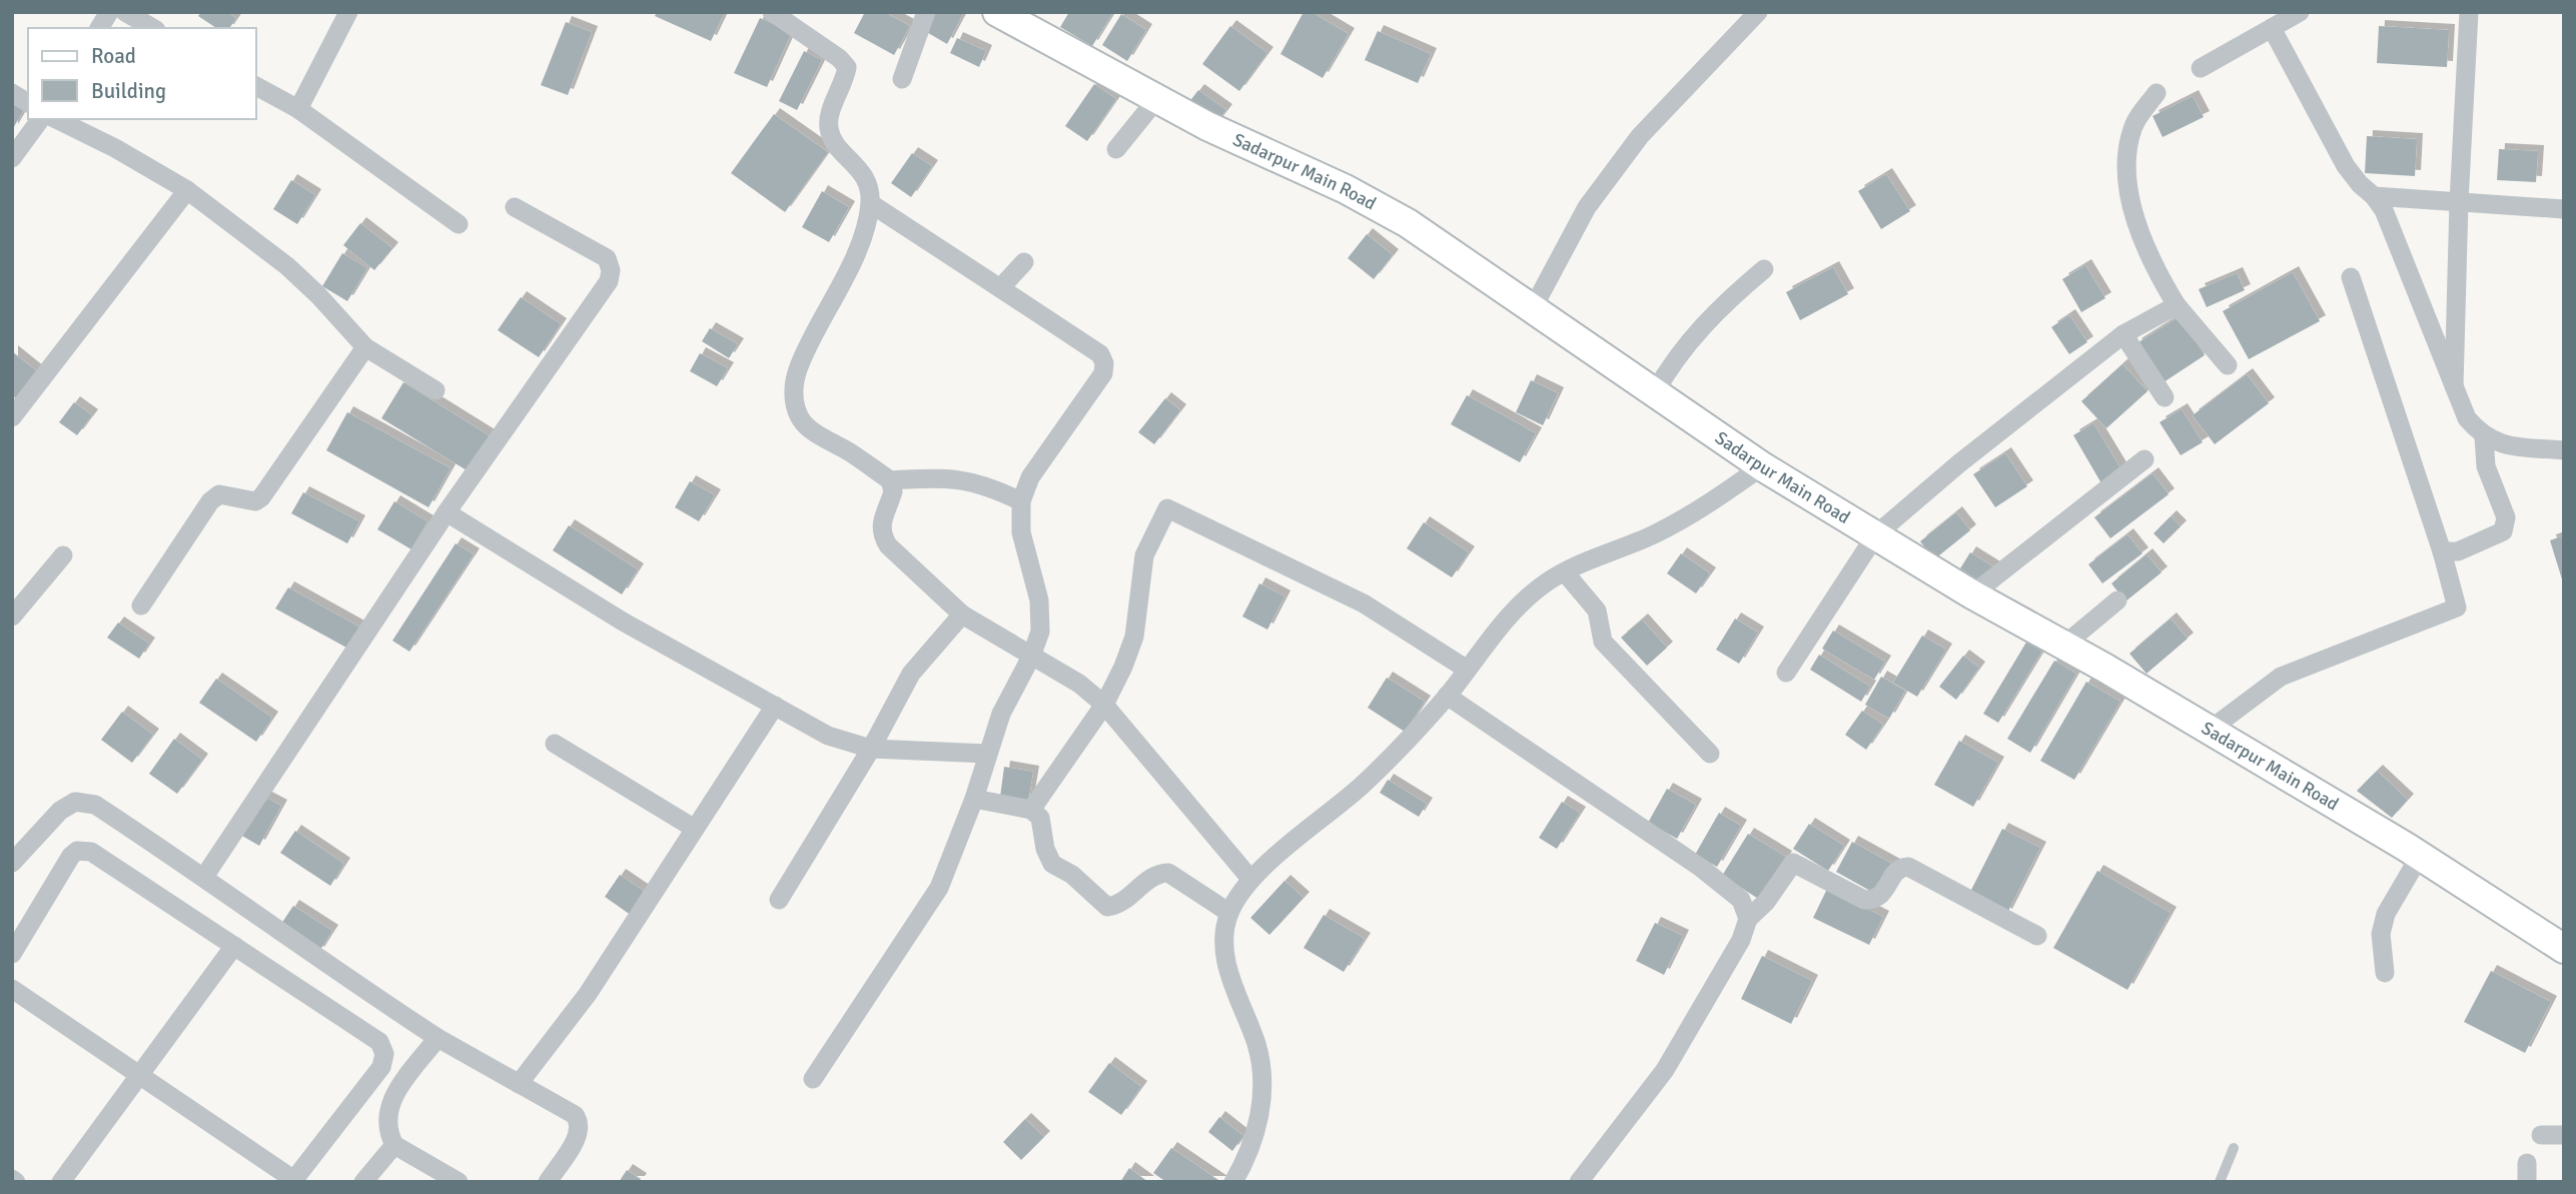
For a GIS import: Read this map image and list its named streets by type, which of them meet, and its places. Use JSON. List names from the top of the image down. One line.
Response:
{"streets":{"street":["Sadarpur Main Road"]},"legend":["Road","Building"]}
